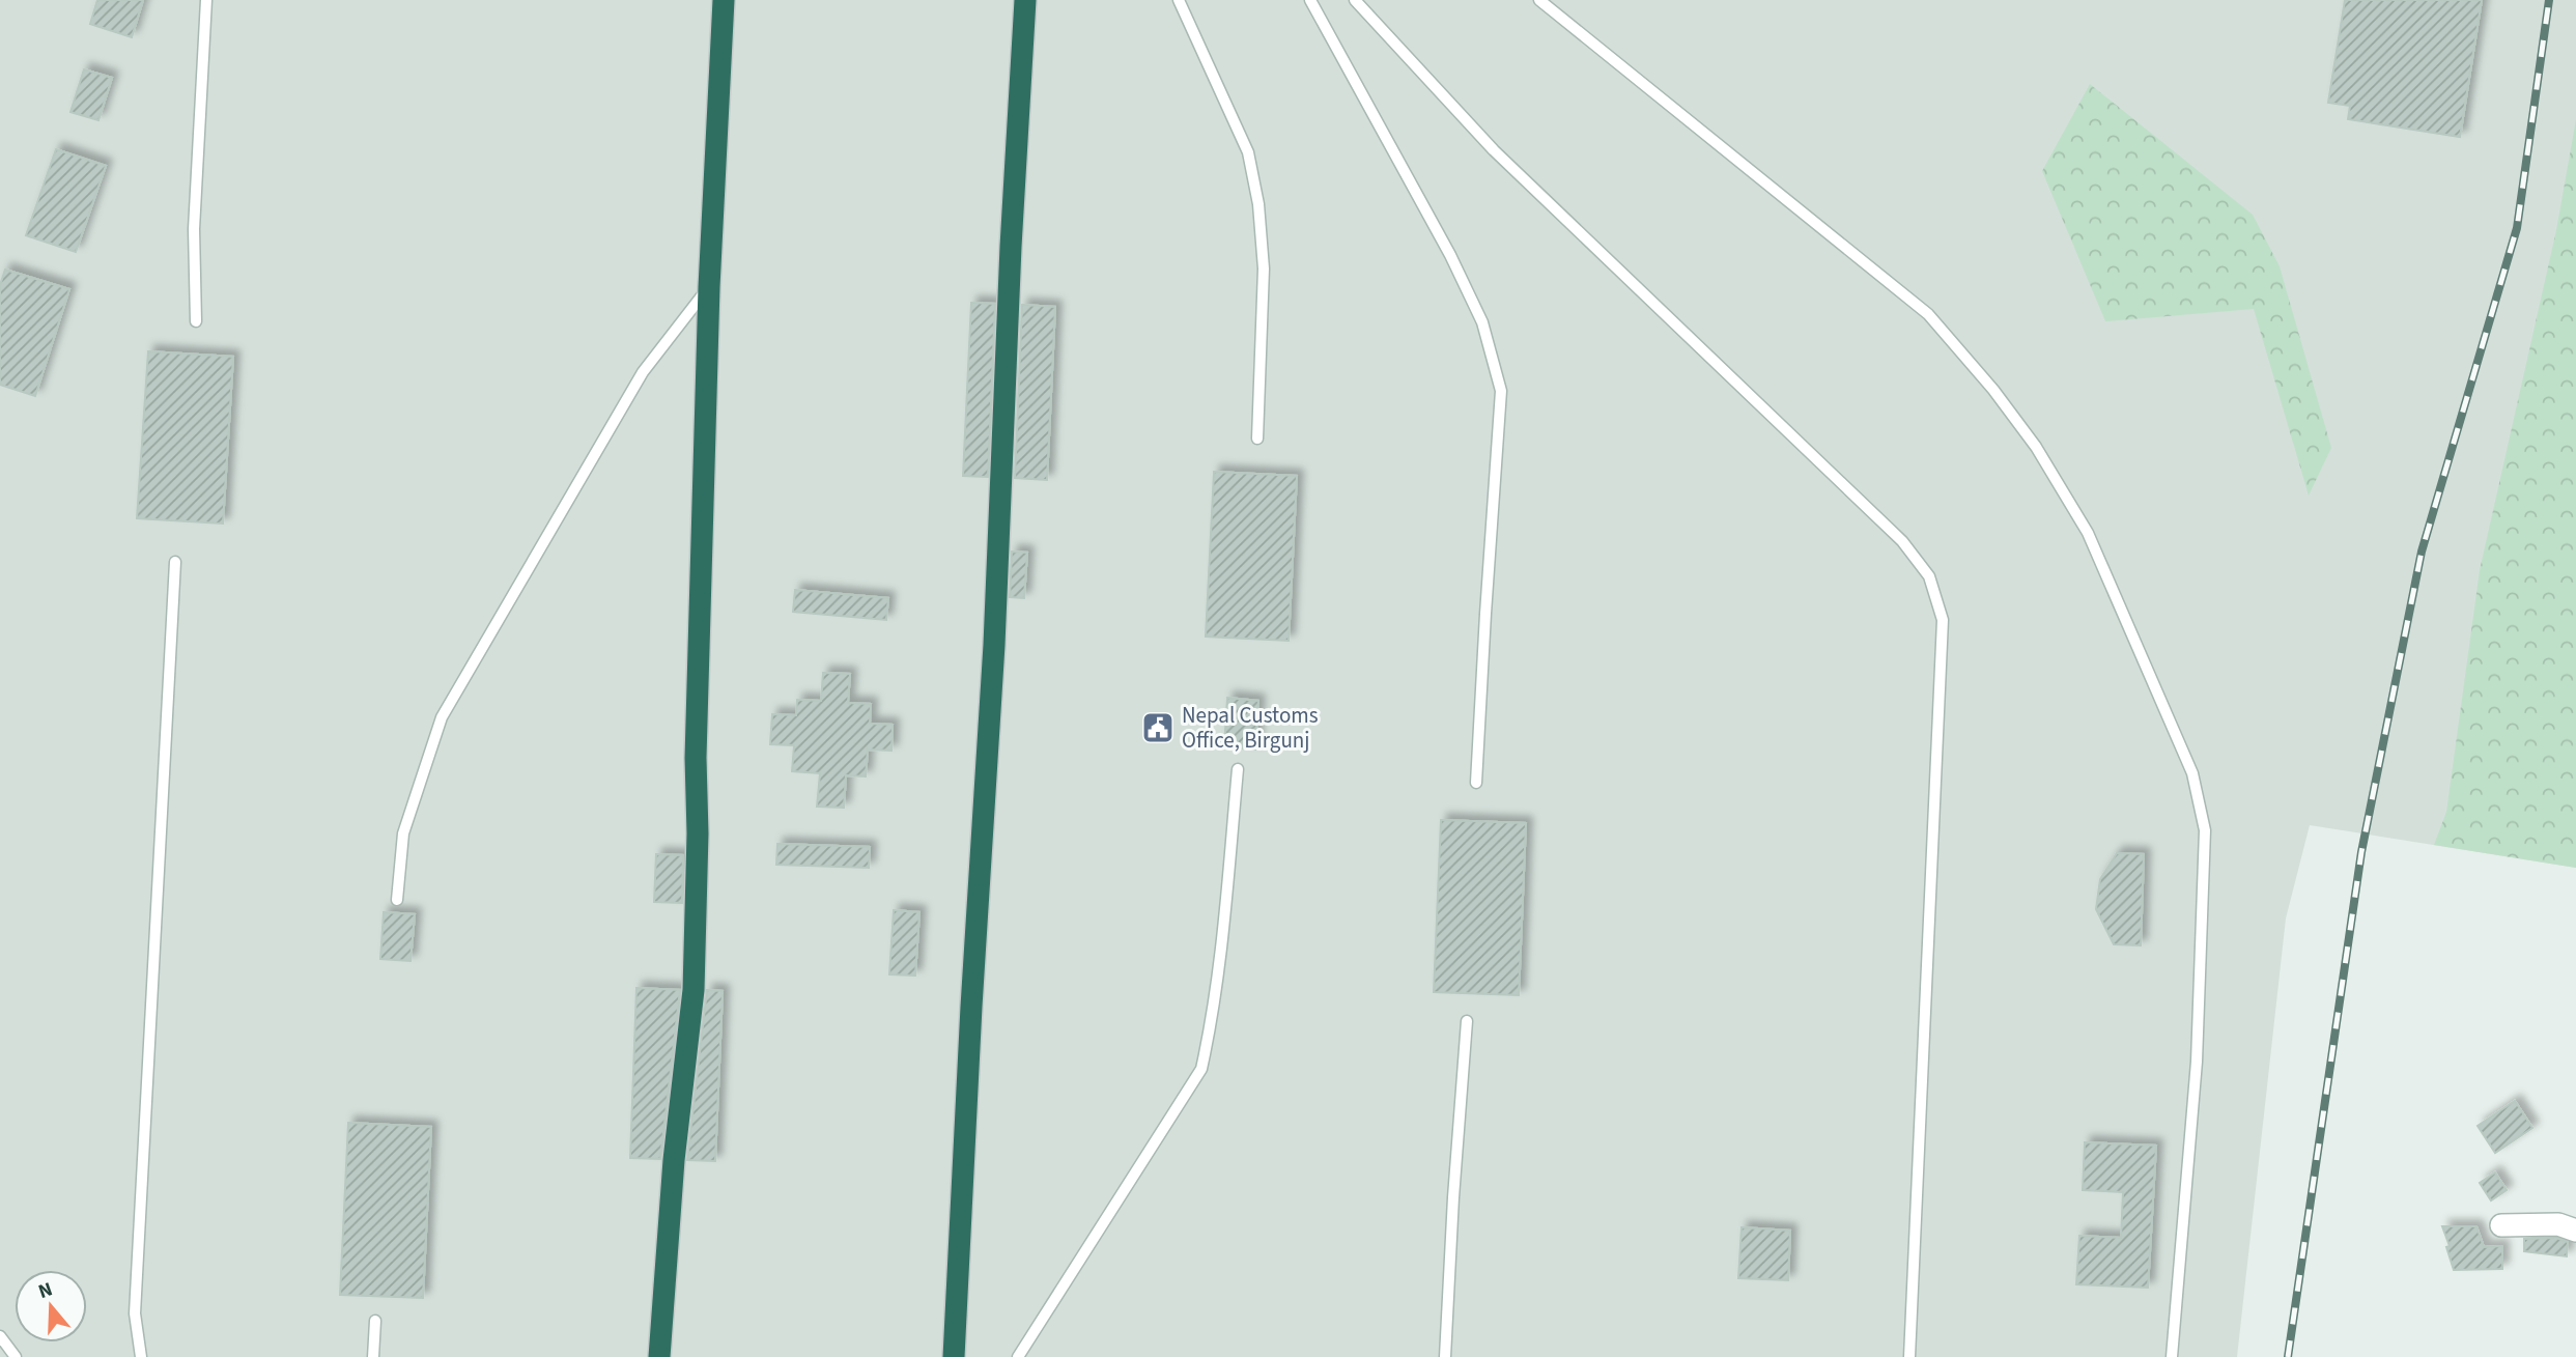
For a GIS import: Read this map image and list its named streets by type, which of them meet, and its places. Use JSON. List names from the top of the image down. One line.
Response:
{"places":{"public building":["Nepal Customs Office, Birgunj"]},"north":"top"}
